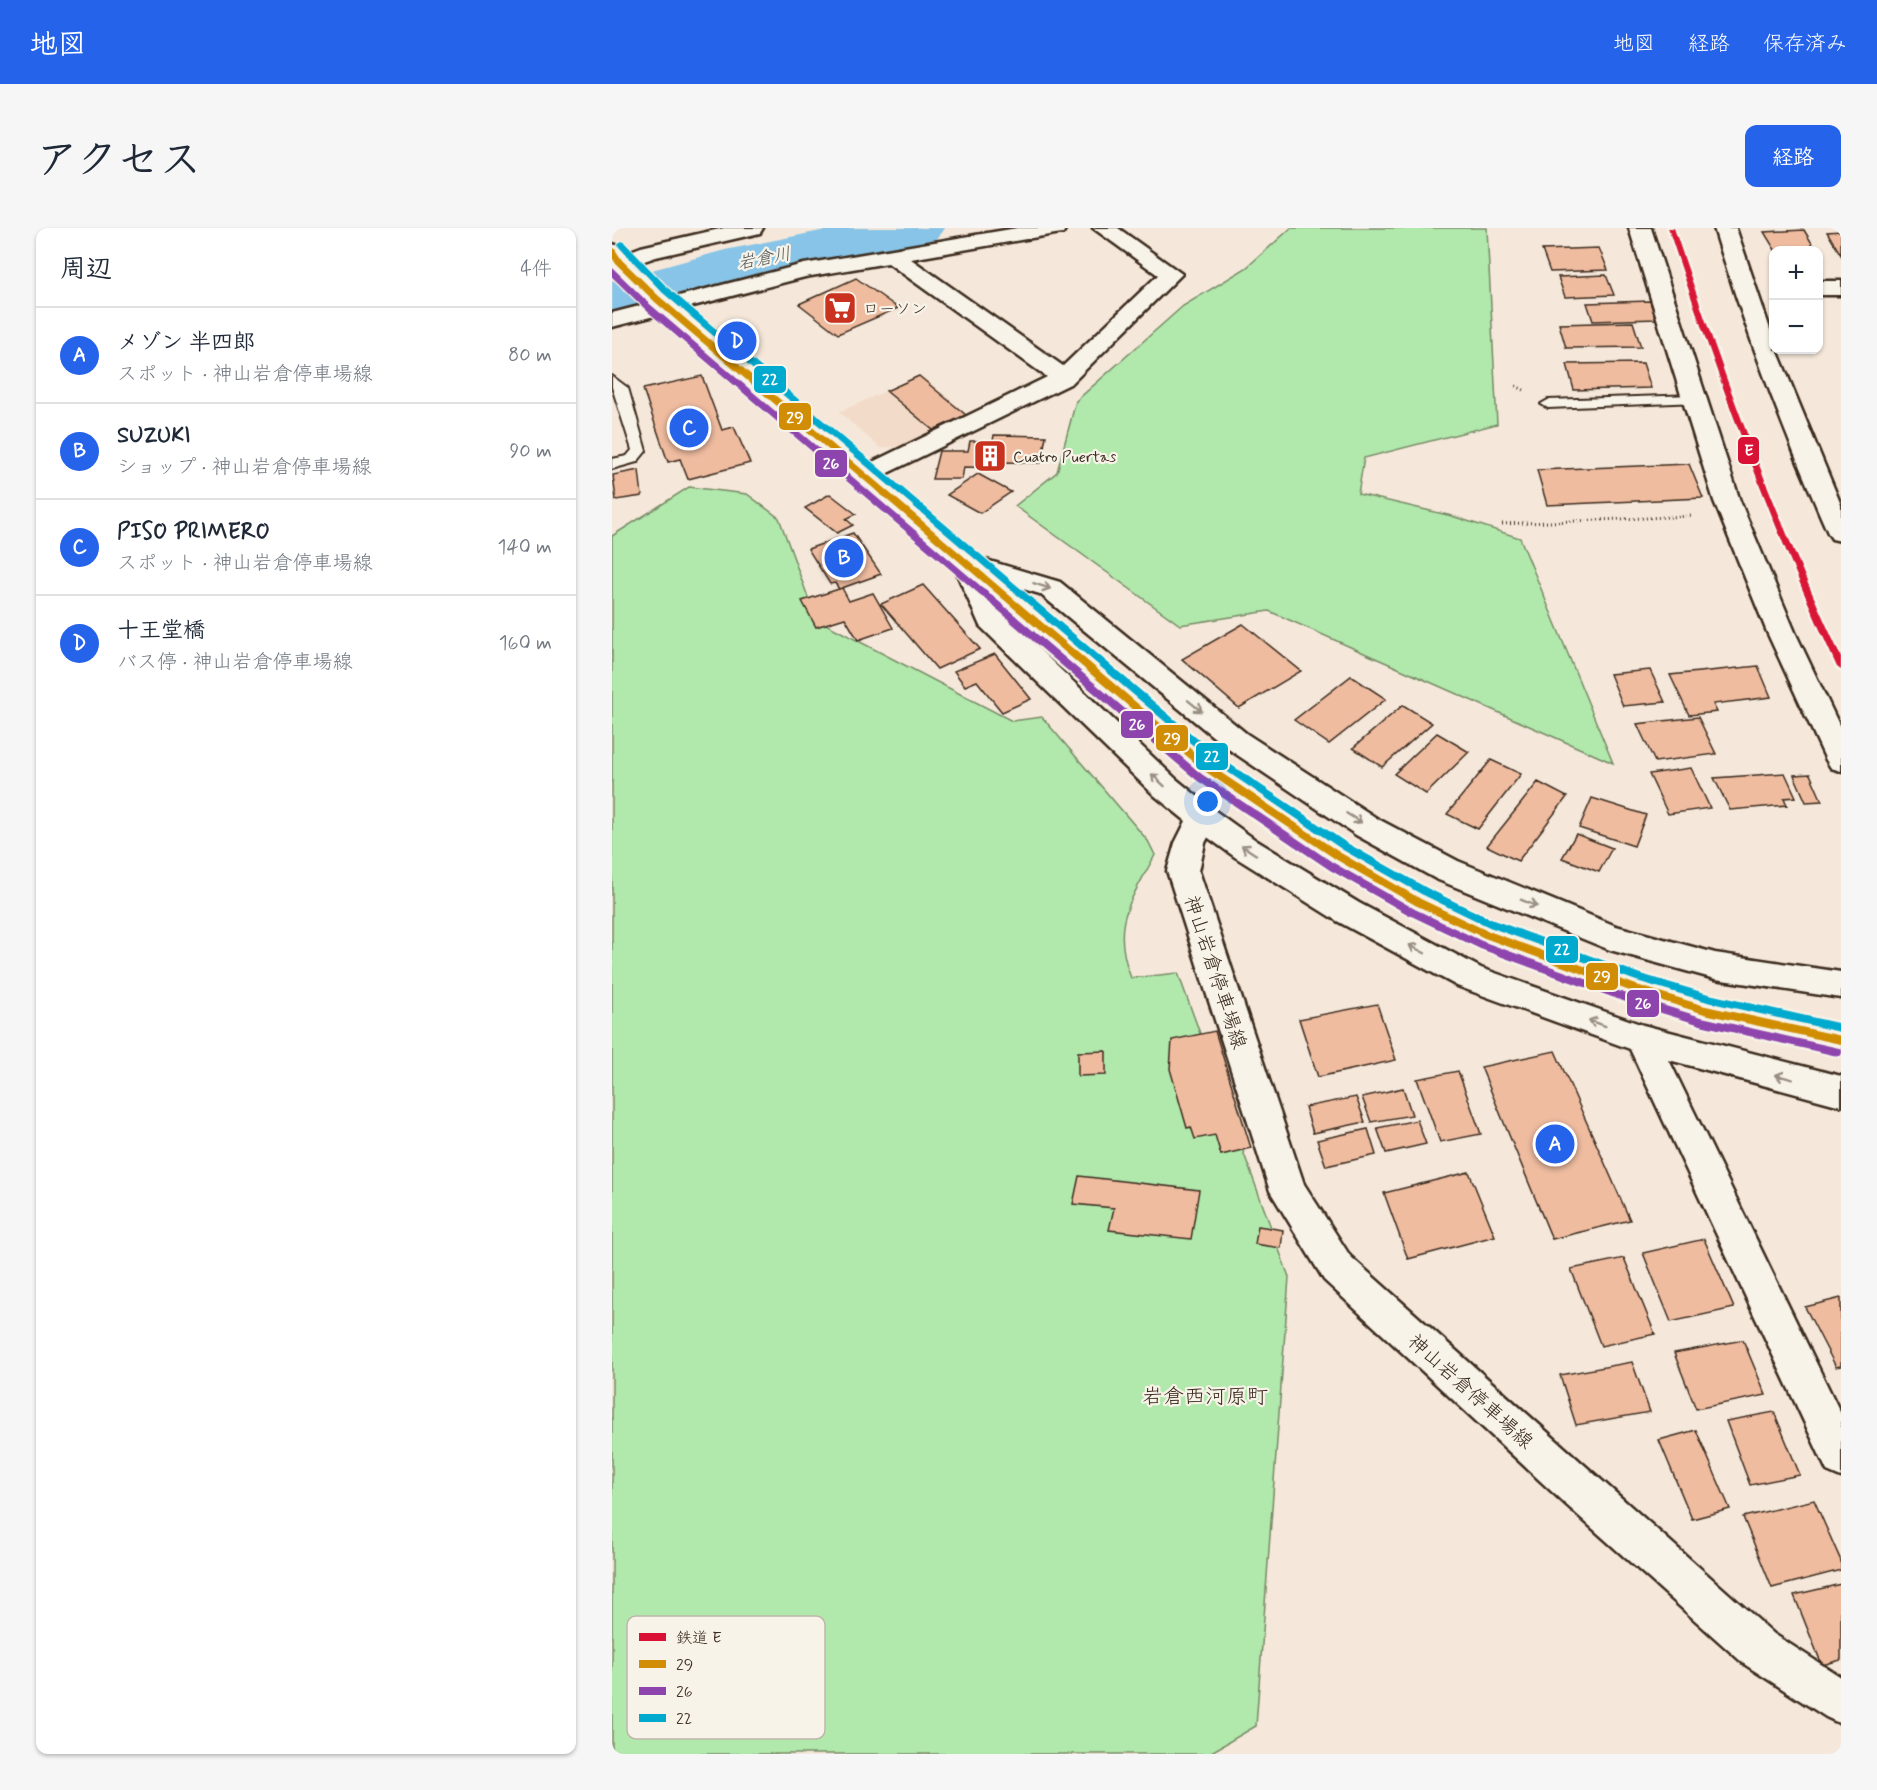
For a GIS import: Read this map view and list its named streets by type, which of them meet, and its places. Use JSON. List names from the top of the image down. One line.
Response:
{"streets":{"street":["神山岩倉停車場線"]},"districts":["岩倉西河原町"],"water":["岩倉川"],"places":{"supermarket":["ローソン"],"building":["Cuatro Puertas"]},"lines":["rail line E","transit line 22","transit line 29","transit line 26"],"legend":["鉄道 E","29","26","22"],"page":{"header":"地図","nav":["地図","経路","保存済み"],"title":"アクセス","buttons":"経路","heading":["周辺","4件"],"map_buttons":["+","−"],"list":[{"mark":"A","name":"メゾン 半四郎","note":"スポット · 神山岩倉停車場線","value":"80 m"},{"mark":"B","name":"SUZUKI","note":"ショップ · 神山岩倉停車場線","value":"90 m"},{"mark":"C","name":"PISO PRIMERO","note":"スポット · 神山岩倉停車場線","value":"140 m"},{"mark":"D","name":"十王堂橋","note":"バス停 · 神山岩倉停車場線","value":"160 m"}],"pins":["D","C","B","A"]}}
